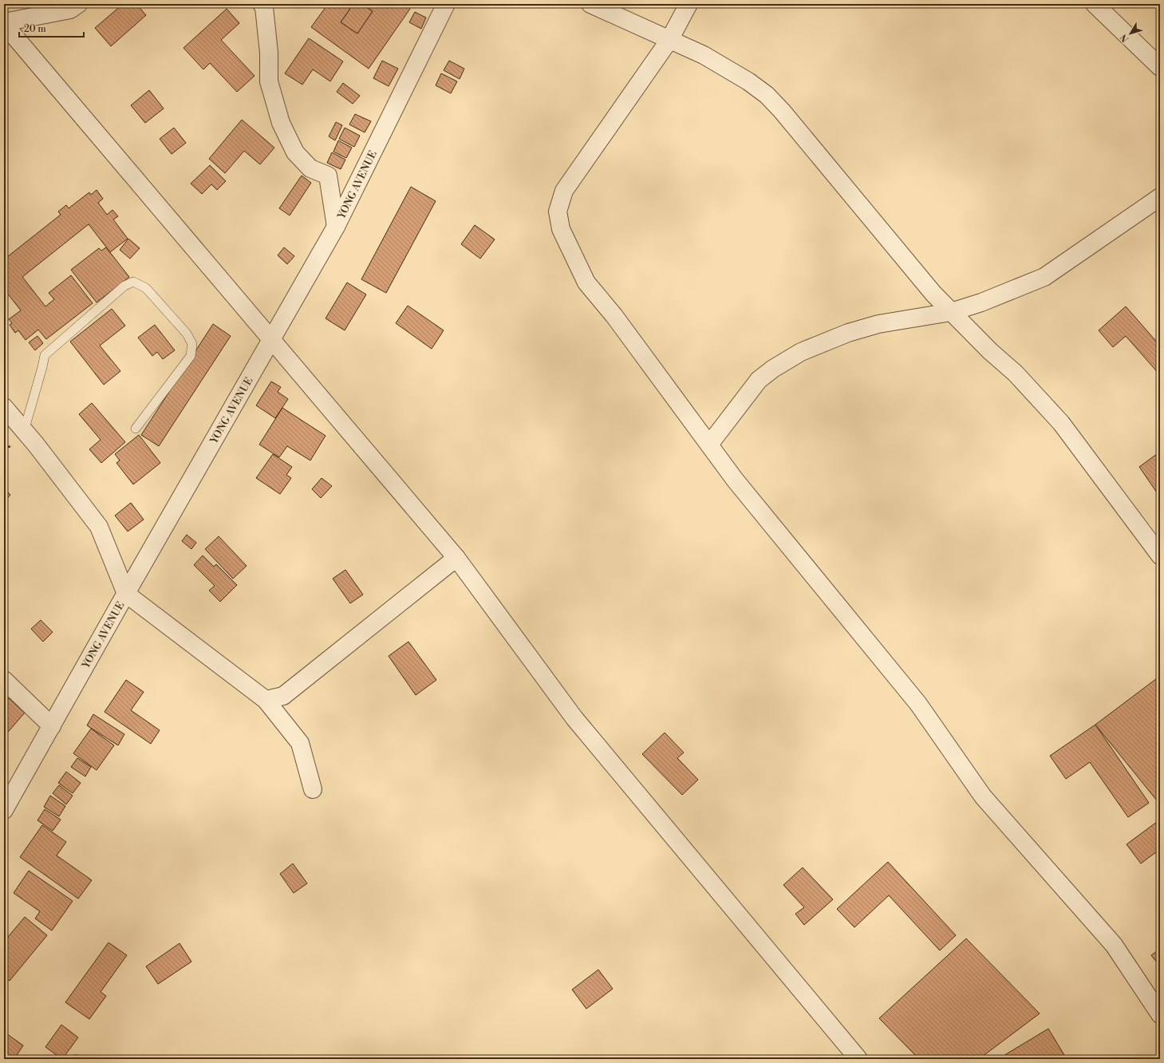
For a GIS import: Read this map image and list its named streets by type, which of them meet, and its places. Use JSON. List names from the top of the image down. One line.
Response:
{"streets":{"street":["YONG AVENUE"]},"scale_bar":"20 m","north":"bottom left"}
